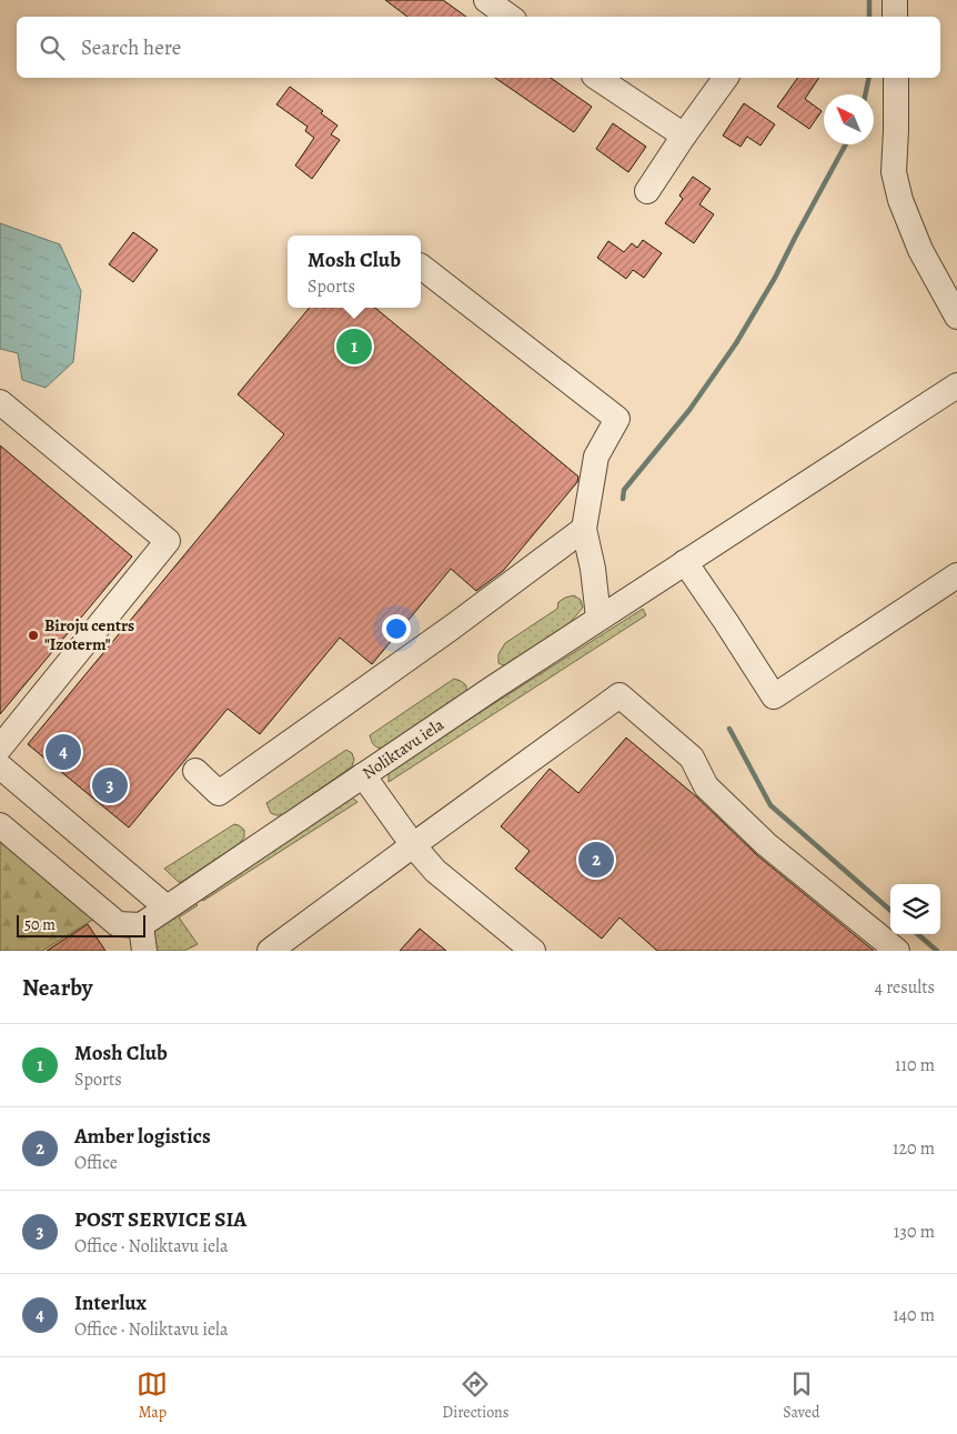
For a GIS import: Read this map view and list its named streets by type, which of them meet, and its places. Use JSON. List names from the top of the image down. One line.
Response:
{"streets":{"street":["Noliktavu iela"]},"places":["Biroju centrs \"Izoterm\""],"scale_bar":"50 m","north":"top left","page":{"search":"Search here","popup":["Mosh Club","Sports"],"pins":["1","4","3","2"],"scale":"50 m","heading":["Nearby","4 results"],"list":[{"mark":"1","name":"Mosh Club","note":"Sports","value":"110 m"},{"mark":"2","name":"Amber logistics","note":"Office","value":"120 m"},{"mark":"3","name":"POST SERVICE SIA","note":"Office · Noliktavu iela","value":"130 m"},{"mark":"4","name":"Interlux","note":"Office · Noliktavu iela","value":"140 m"}],"nav":["Map","Directions","Saved"]}}
